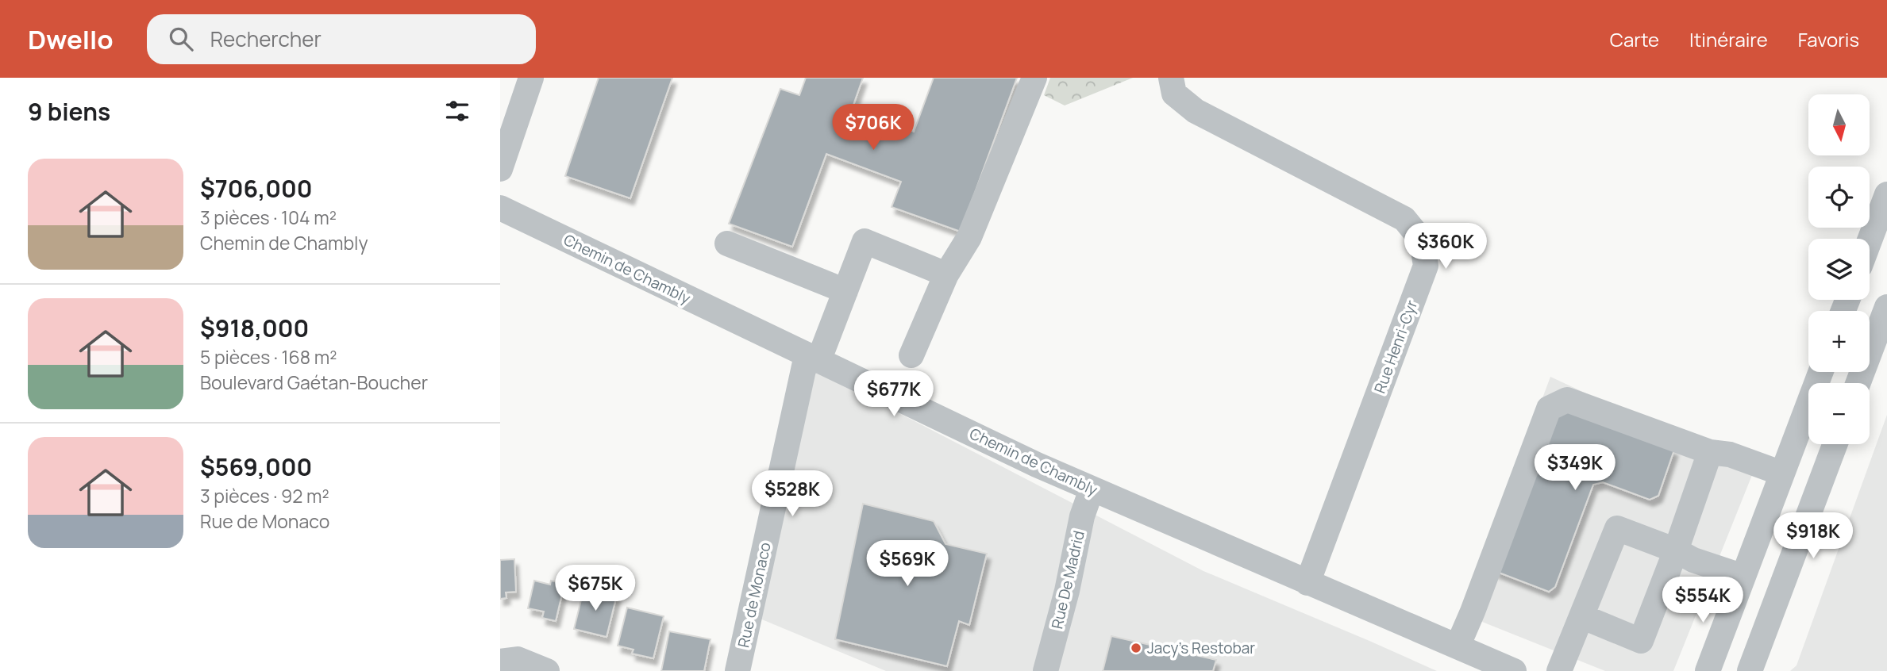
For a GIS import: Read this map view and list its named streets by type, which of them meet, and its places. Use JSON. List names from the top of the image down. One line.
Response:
{"streets":{"street":["Chemin de Chambly","Rue Henri-Cyr","Rue De Madrid","Rue de Monaco"]},"crossings":[["Chemin de Chambly","Rue Henri-Cyr"],["Chemin de Chambly","Rue De Madrid"],["Chemin de Chambly","Rue de Monaco"]],"places":["Jacy's Restobar"],"north":"bottom","page":{"header":"Dwello","search":"Rechercher","nav":["Carte","Itinéraire","Favoris"],"heading":"9 biens","map_buttons":["+","−"],"price":["$706K","$360K","$677K","$349K","$528K","$918K","$569K","$675K","$554K"],"list":[{"name":"$706,000","note":"3 pièces · 104 m² · Chemin de Chambly"},{"name":"$918,000","note":"5 pièces · 168 m² · Boulevard Gaétan-Boucher"},{"name":"$569,000","note":"3 pièces · 92 m² · Rue de Monaco"}]}}
